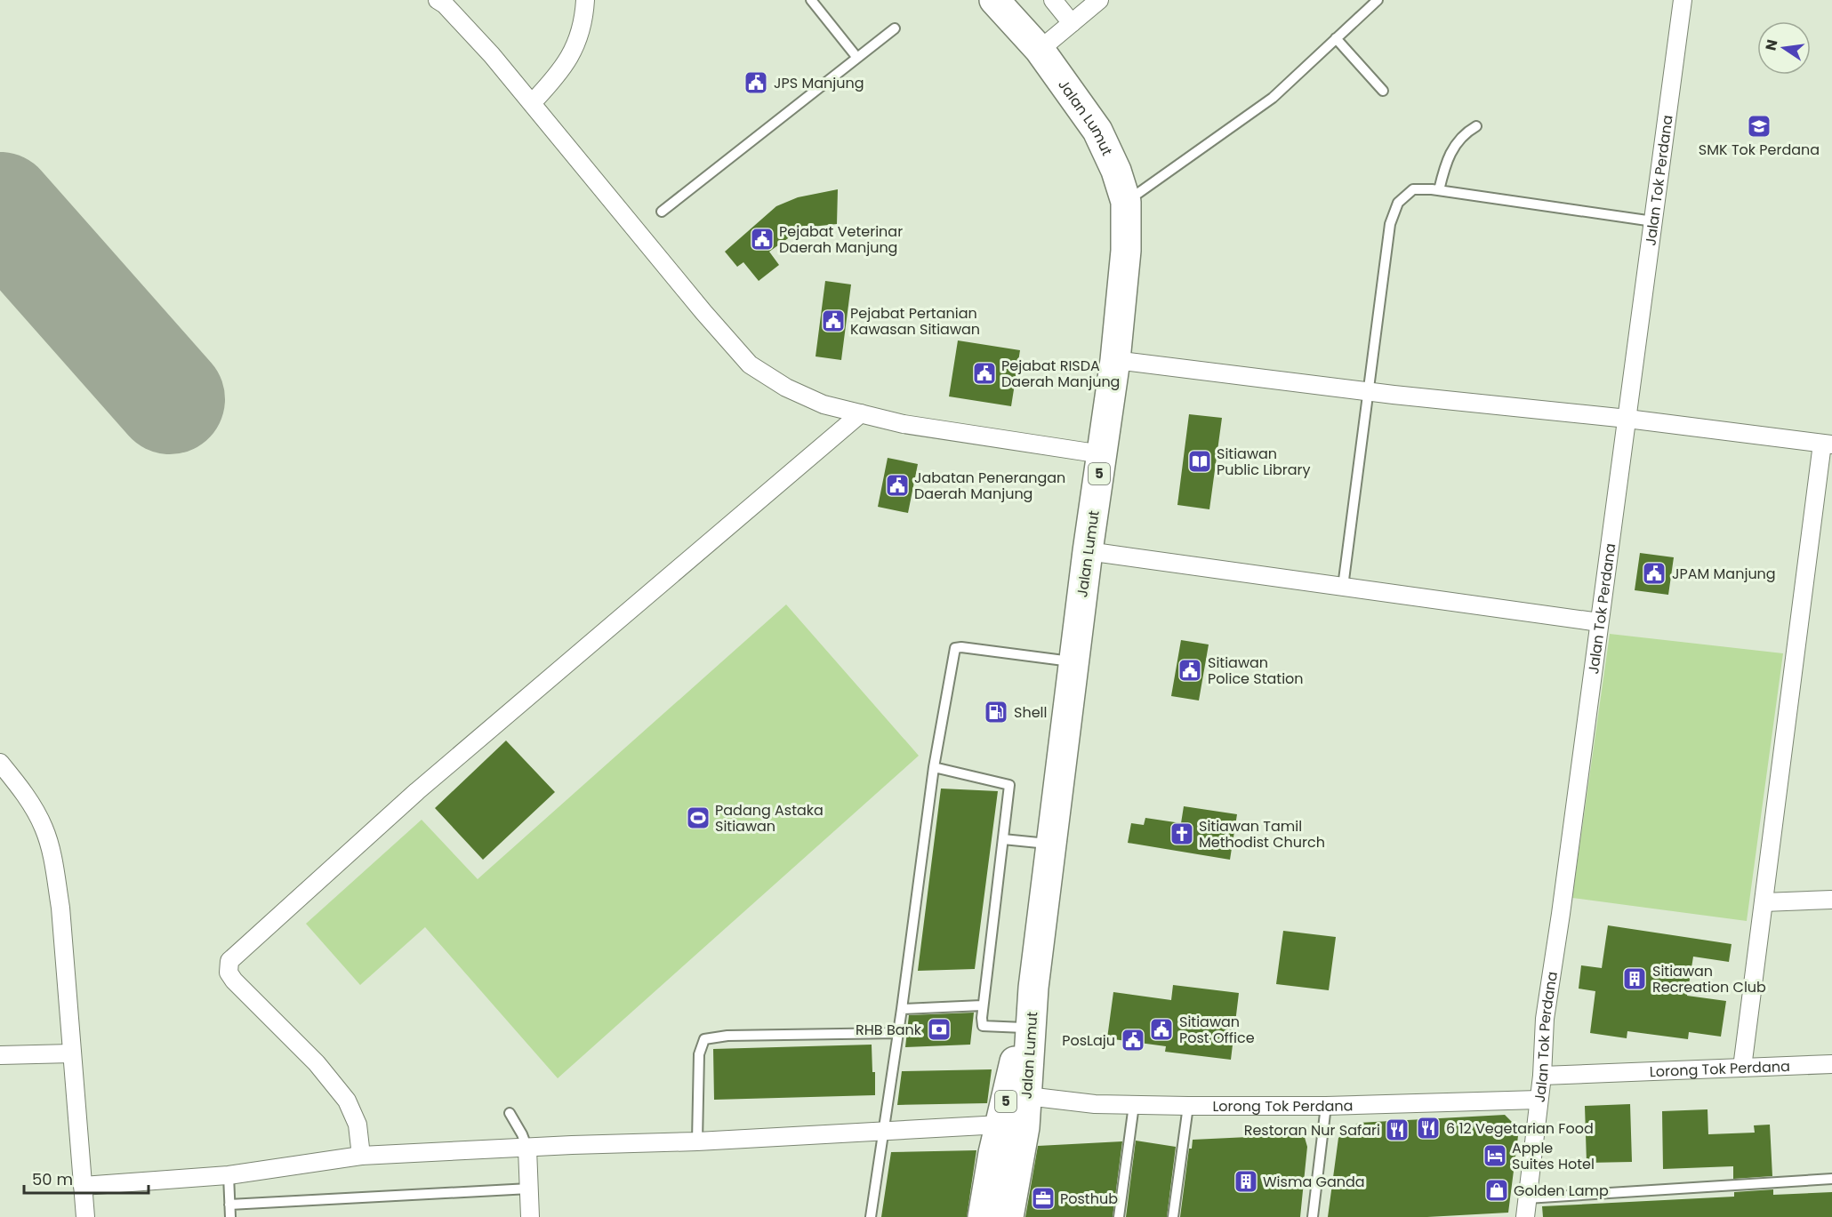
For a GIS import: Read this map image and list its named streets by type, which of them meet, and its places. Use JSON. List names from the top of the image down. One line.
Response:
{"streets":{"highway":["Jalan Lumut","5"],"street":["Jalan Tok Perdana","Lorong Tok Perdana"]},"crossings":[["Jalan Lumut","Lorong Tok Perdana"],["Jalan Tok Perdana","Lorong Tok Perdana"]],"places":{"public building":["JPS Manjung","Pejabat Veterinar Daerah Manjung","Pejabat Pertanian Kawasan Sitiawan","Pejabat RISDA Daerah Manjung","Jabatan Penerangan Daerah Manjung","JPAM Manjung","Sitiawan Police Station","Sitiawan Post Office","PosLaju"],"school or university":["SMK Tok Perdana"],"library":["Sitiawan Public Library"],"fuel station":["Shell"],"sports":["Padang Astaka Sitiawan"],"church":["Sitiawan Tamil Methodist Church"],"building":["Sitiawan Recreation Club","Wisma Ganda"],"bank":["RHB Bank"],"restaurant":["6 12 Vegetarian Food","Restoran Nur Safari"],"hotel":["Apple Suites Hotel"],"shop":["Golden Lamp"],"office":["Posthub"]},"scale_bar":"50 m","north":"left"}
